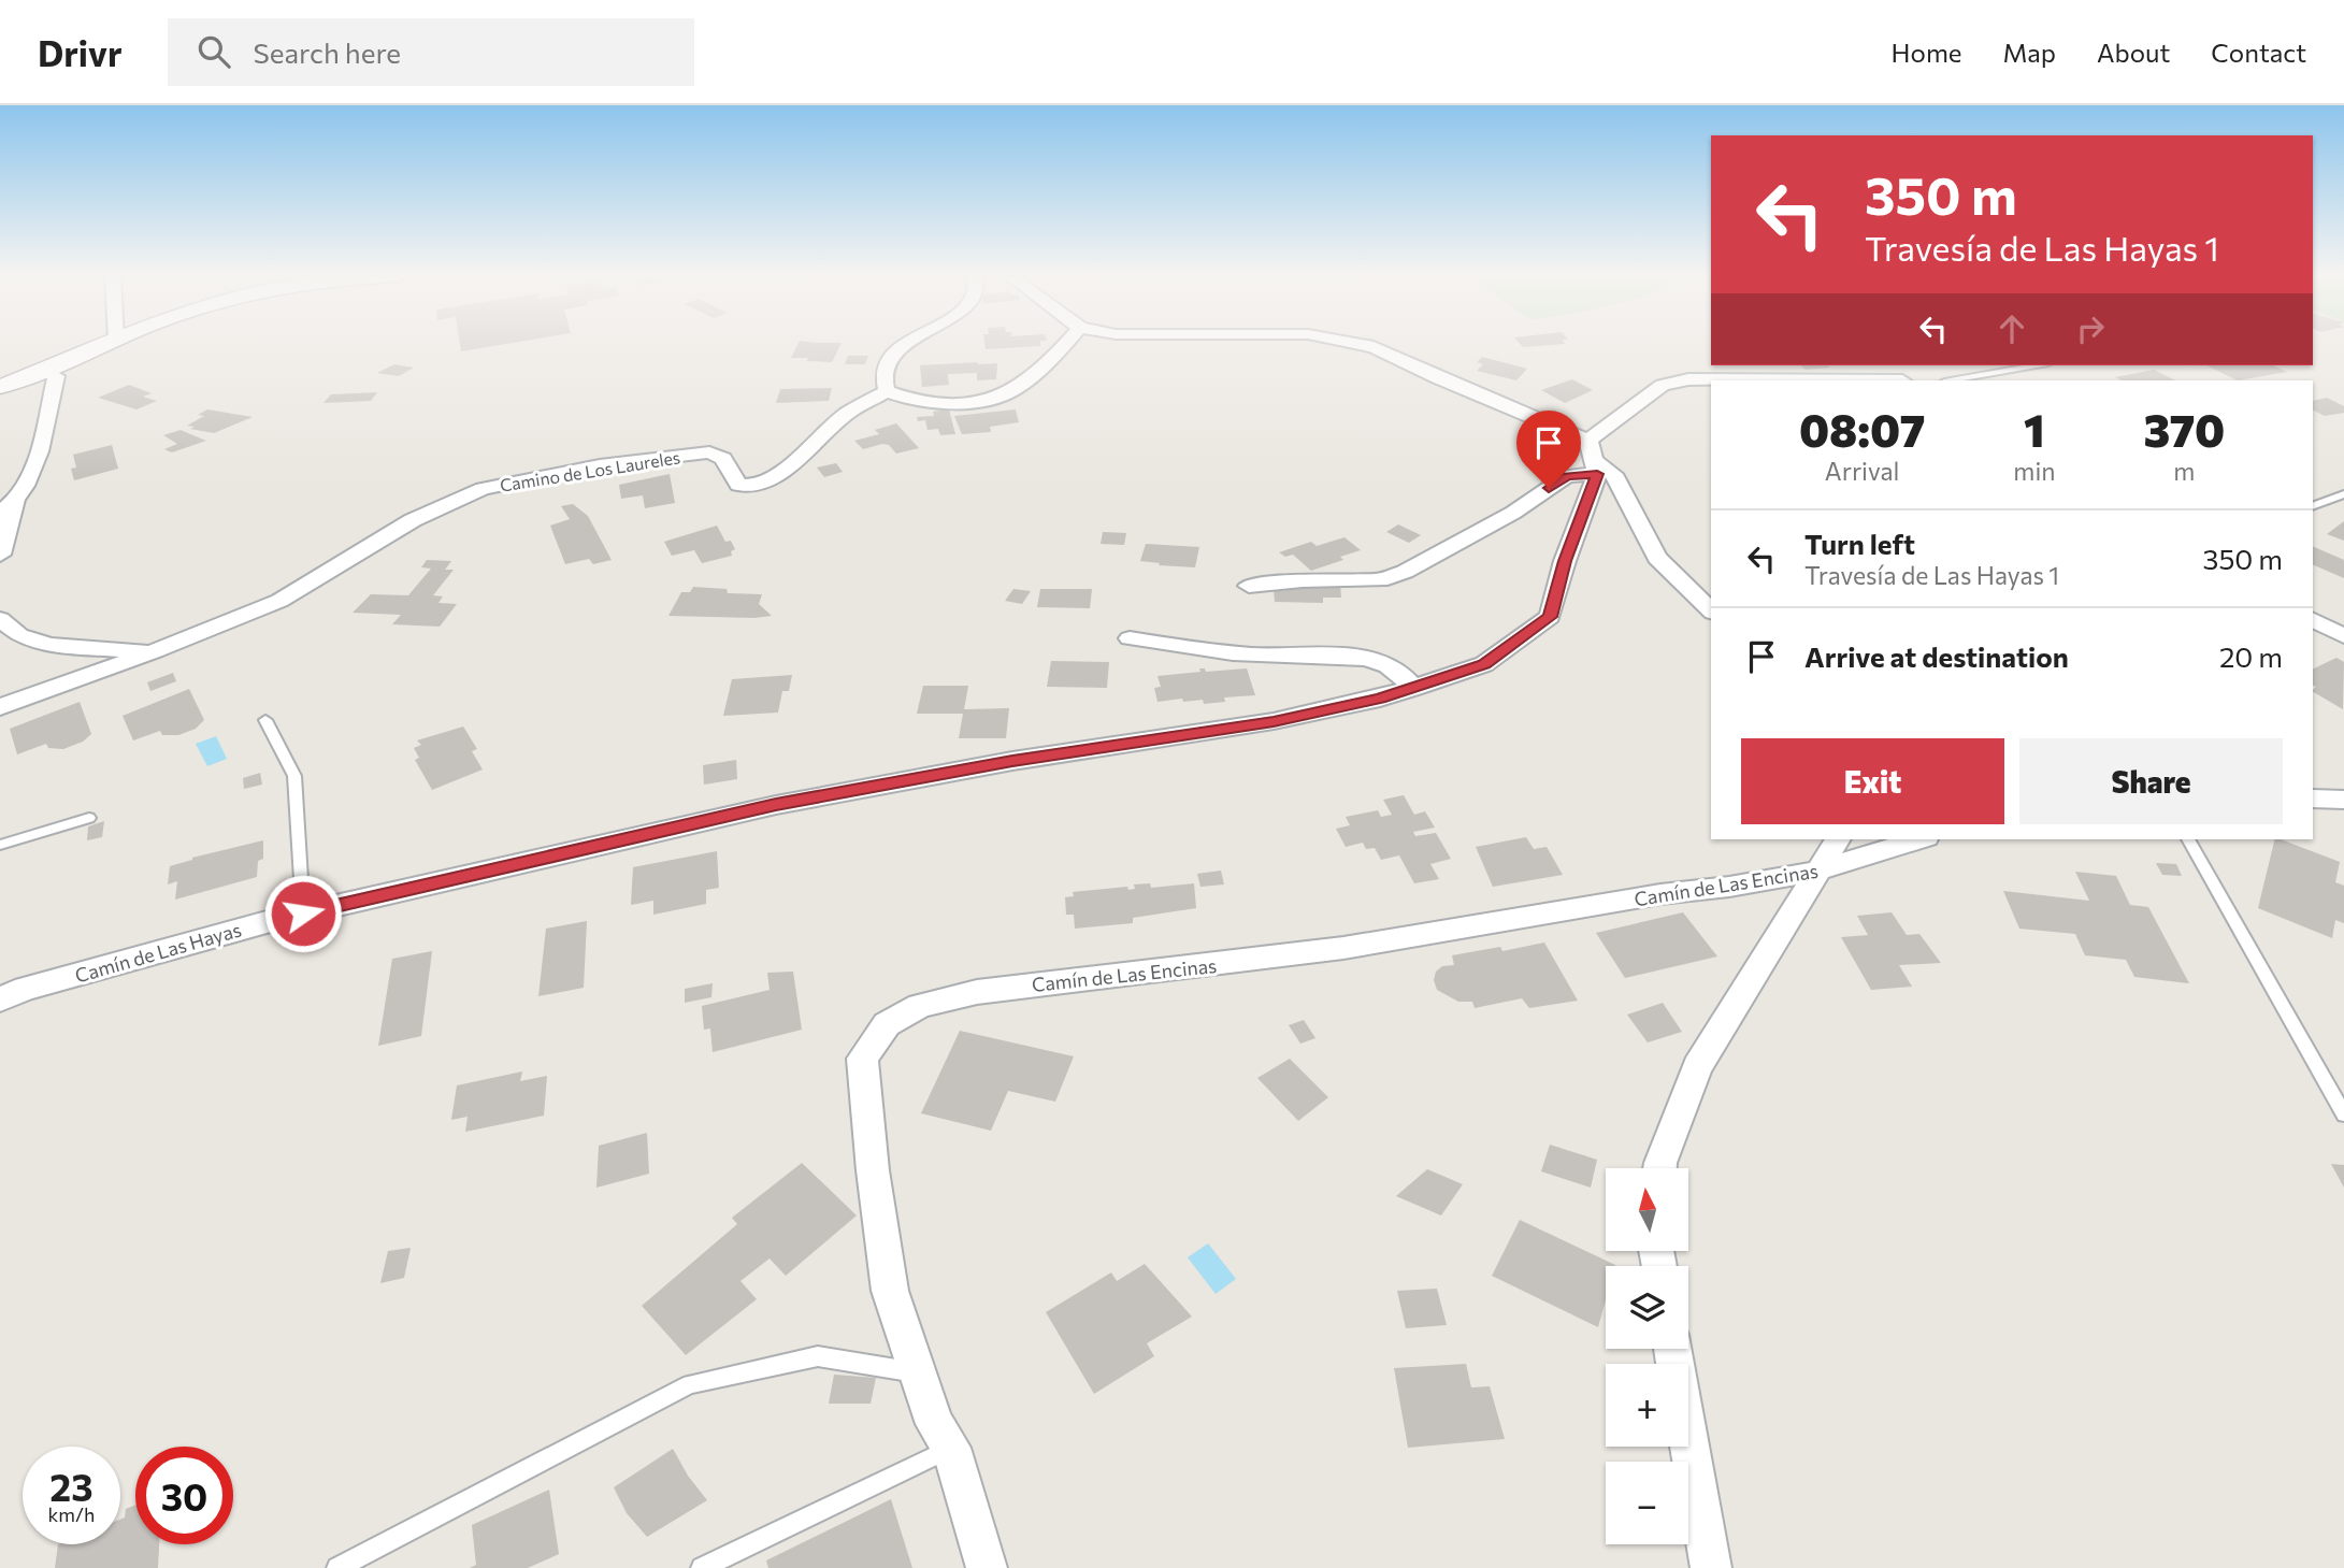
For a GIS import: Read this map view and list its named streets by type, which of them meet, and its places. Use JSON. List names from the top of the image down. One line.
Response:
{"streets":{"street":["Camino de Los Laureles","Camín de Las Encinas","Camín de Las Hayas"]},"north":"top","page":{"header":"Drivr","search":"Search here","nav":["Home","Map","About","Contact"],"turn":["350 m","Travesía de Las Hayas 1"],"eta":["08:07","Arrival","1","min","370","m"],"list":[{"name":"Turn left","note":"Travesía de Las Hayas 1","value":"350 m"},{"name":"Arrive at destination","value":"20 m"}],"buttons":["Exit","Share"],"map_buttons":["+","−"],"speed":"23 km/h","limit":"30"}}
